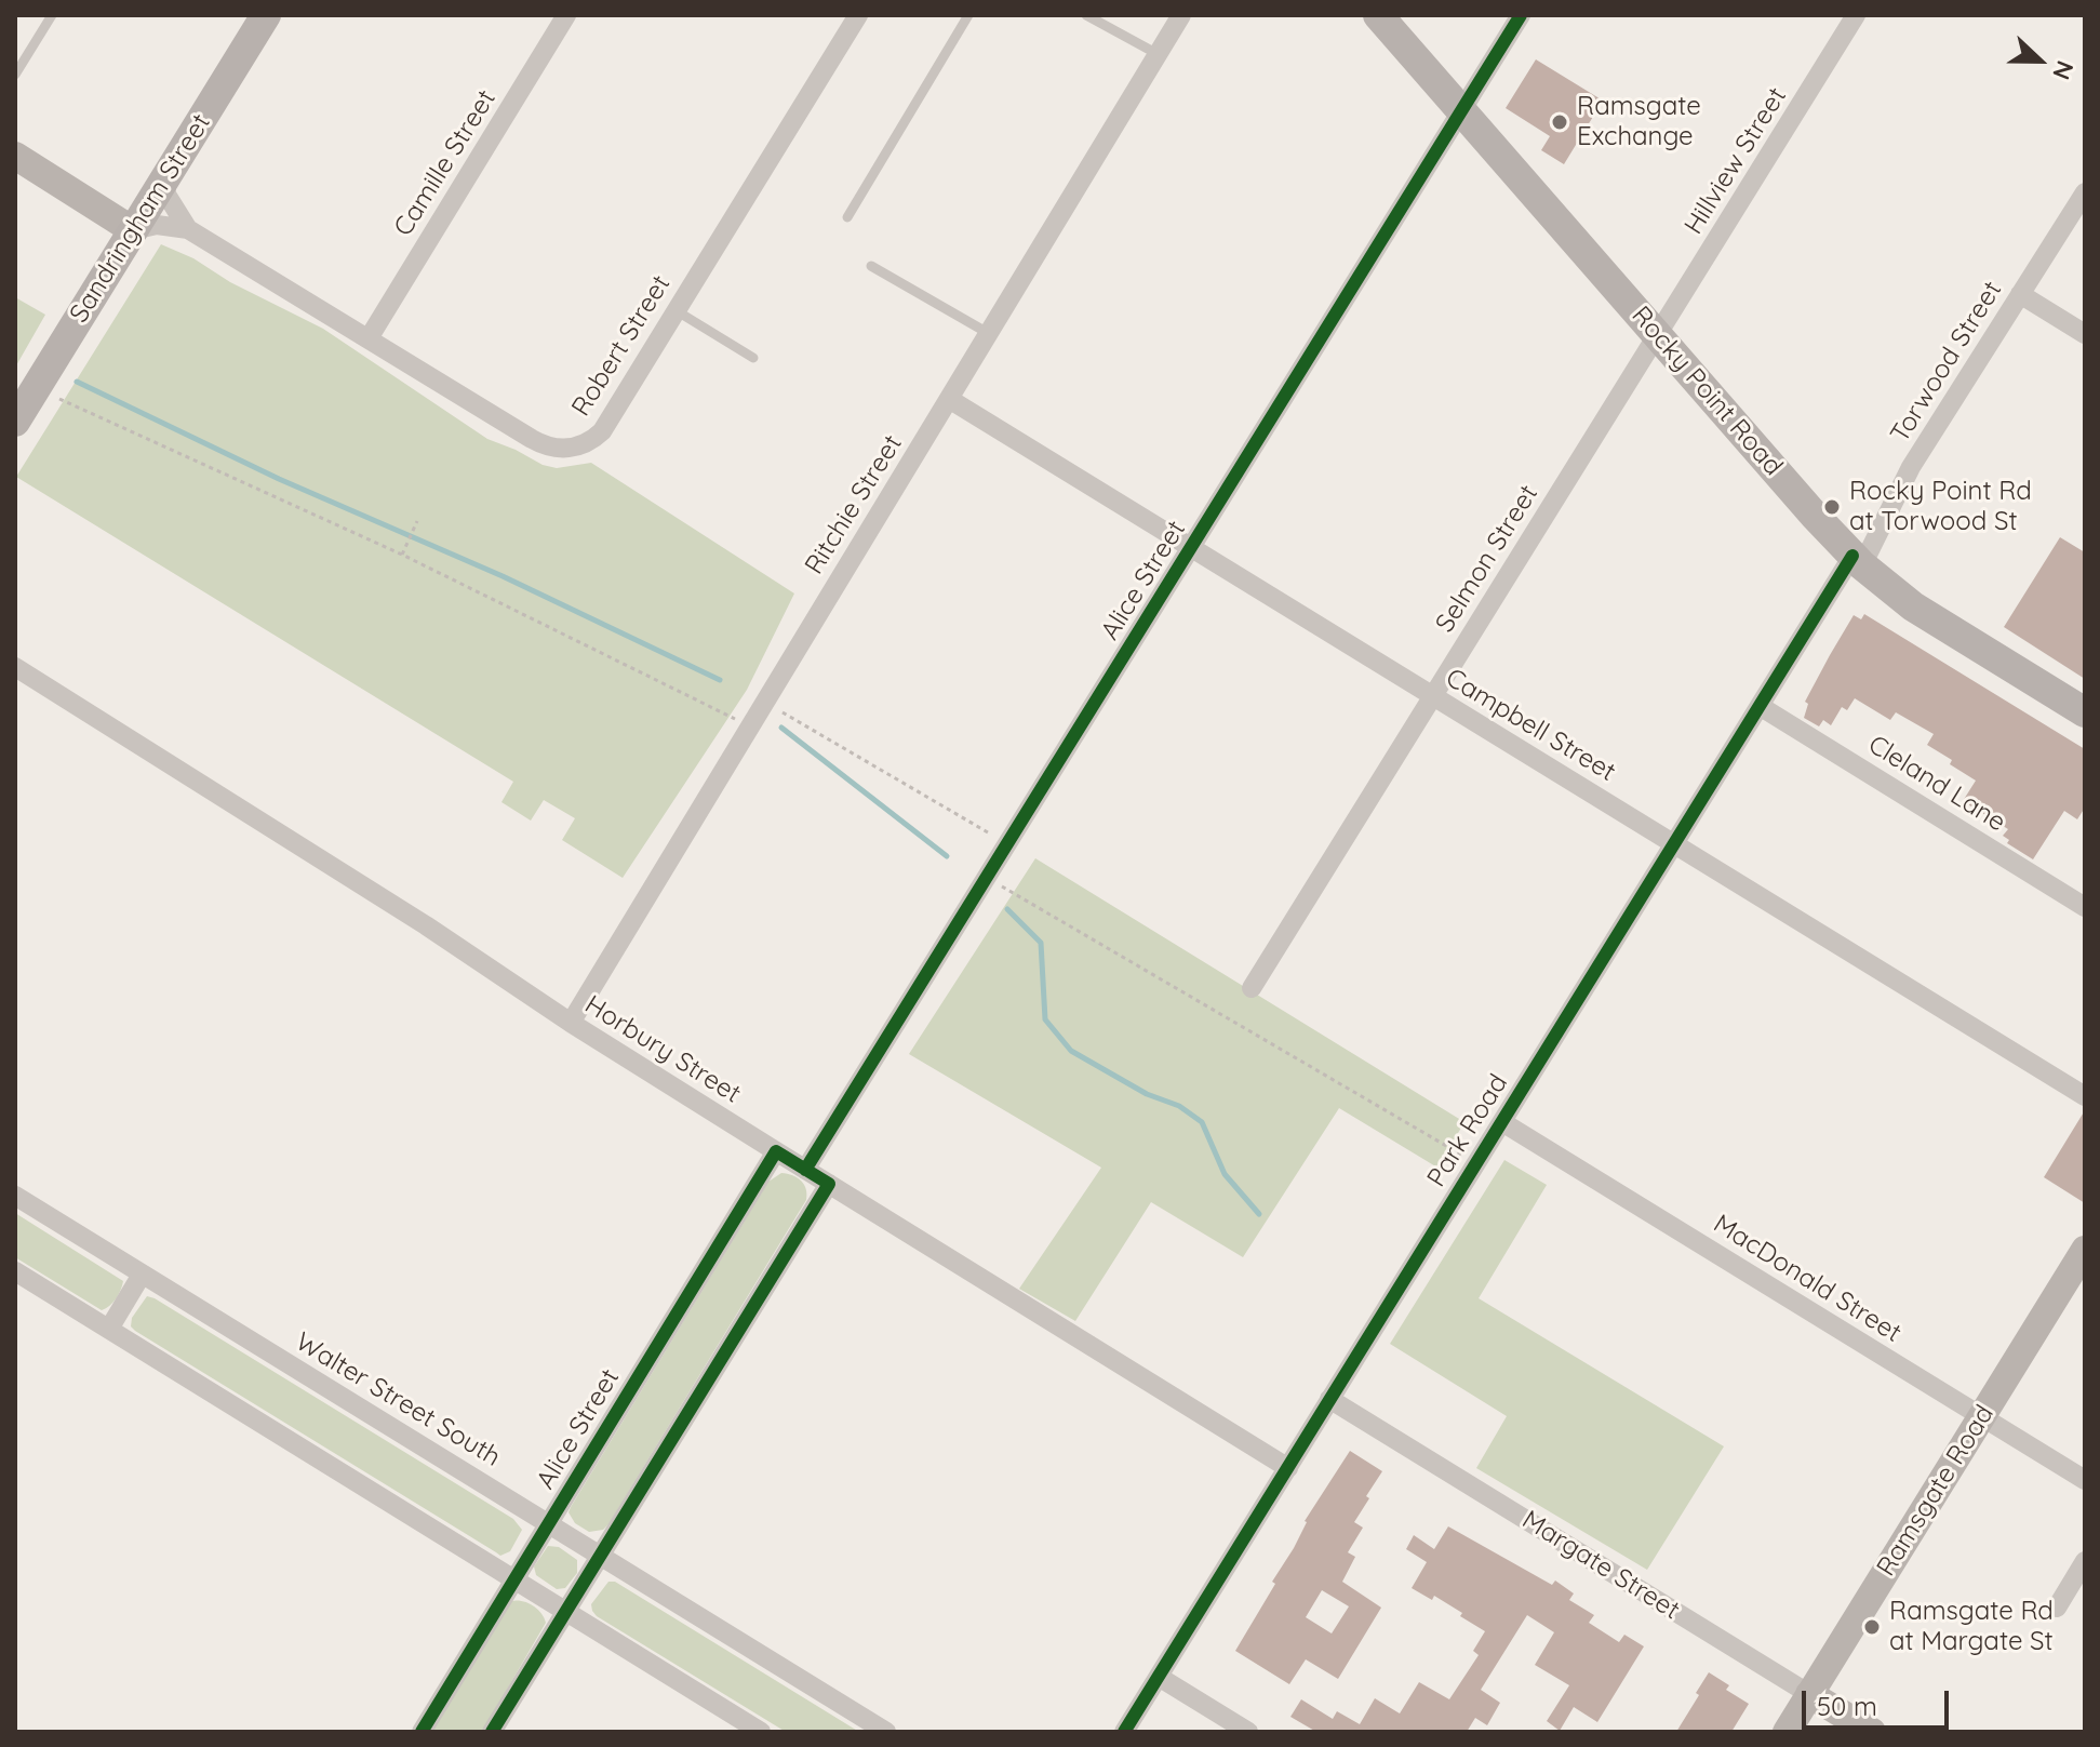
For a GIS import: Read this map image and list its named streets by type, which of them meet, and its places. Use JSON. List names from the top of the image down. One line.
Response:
{"streets":{"main road":["Sandringham Street","Rocky Point Road","Ramsgate Road","Margate Street"],"street":["Hillview Street","Camille Street","Robert Street","Torwood Street","Ritchie Street","Selmon Street","Alice Street","Campbell Street","Cleland Lane","Horbury Street","Park Road","MacDonald Street","Walter Street South"]},"crossings":[["Hillview Street","Rocky Point Road"],["Hillview Street","Selmon Street"],["Camille Street","Robert Street"],["Sandringham Street","Robert Street"],["Torwood Street","Rocky Point Road"],["Torwood Street","Park Road"],["Rocky Point Road","Selmon Street"],["Rocky Point Road","Alice Street"],["Rocky Point Road","Park Road"],["Ritchie Street","Campbell Street"],["Ritchie Street","Horbury Street"],["Selmon Street","Campbell Street"],["Alice Street","Campbell Street"],["Alice Street","Horbury Street"],["Alice Street","Walter Street South"],["Campbell Street","Park Road"],["Cleland Lane","Park Road"],["Horbury Street","Park Road"],["Park Road","MacDonald Street"],["Park Road","Margate Street"],["MacDonald Street","Ramsgate Road"],["Ramsgate Road","Margate Street"]],"places":["Ramsgate Exchange","Rocky Point Rd at Torwood St","Ramsgate Rd at Margate St"],"scale_bar":"50 m","north":"right"}
